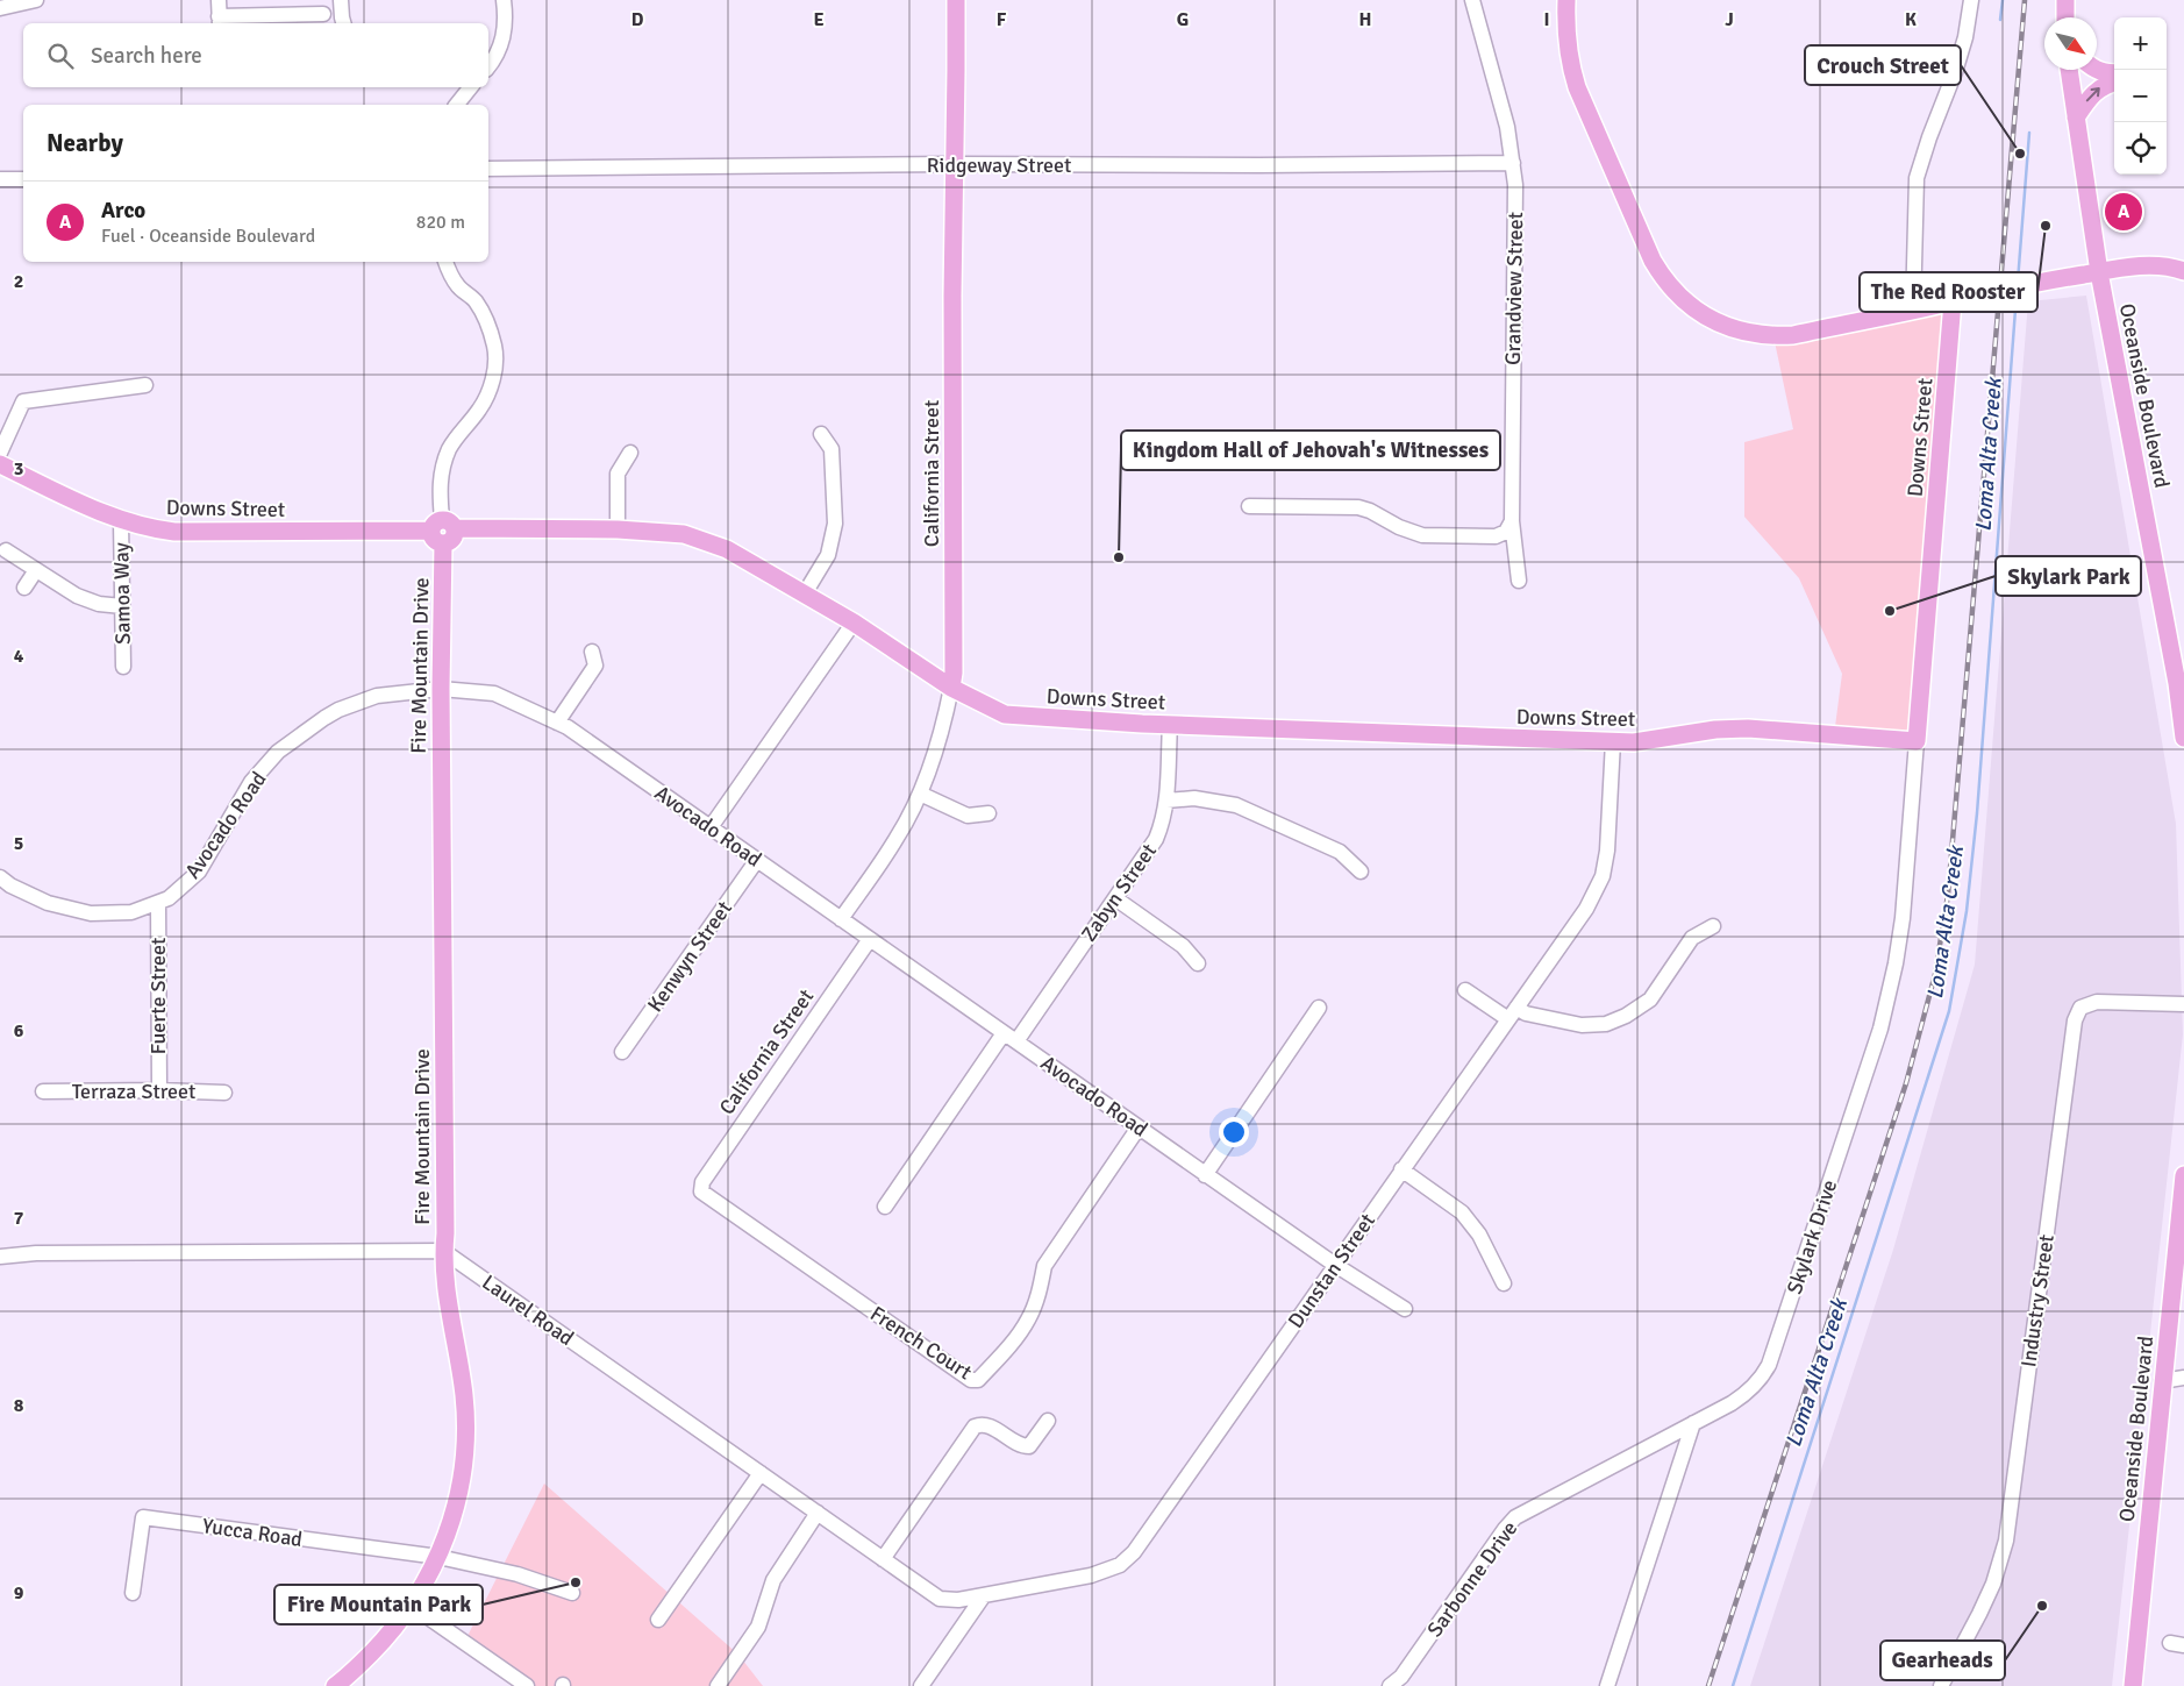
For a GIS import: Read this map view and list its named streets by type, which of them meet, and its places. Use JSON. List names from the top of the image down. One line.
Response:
{"streets":{"main road":["Oceanside Boulevard","Downs Street","California Street","Fire Mountain Drive"],"street":["Ridgeway Street","Grandview Street","Samoa Way","Avocado Road","Zabyn Street","Kenwyn Street","Fuerte Street","Terraza Street","Skylark Drive","Dunstan Street","Industry Street","Laurel Road","French Court","Yucca Road","Sarbonne Drive"]},"crossings":[["Ridgeway Street","Grandview Street"],["Ridgeway Street","California Street"],["Downs Street","California Street"],["Downs Street","Samoa Way"],["Downs Street","Fire Mountain Drive"],["Downs Street","Zabyn Street"],["Downs Street","Skylark Drive"],["Downs Street","Dunstan Street"],["California Street","Avocado Road"],["California Street","French Court"],["Fire Mountain Drive","Avocado Road"],["Fire Mountain Drive","Laurel Road"],["Fire Mountain Drive","Yucca Road"],["Avocado Road","Zabyn Street"],["Avocado Road","Kenwyn Street"],["Avocado Road","Fuerte Street"],["Avocado Road","Dunstan Street"],["Avocado Road","French Court"],["Fuerte Street","Terraza Street"],["Skylark Drive","Sarbonne Drive"],["Dunstan Street","Laurel Road"]],"water":["Loma Alta Creek"],"places":["Crouch Street","The Red Rooster","Kingdom Hall of Jehovah's Witnesses","Skylark Park","Fire Mountain Park","Gearheads"],"north":"bottom right","page":{"map_buttons":["+","−"],"search":"Search here","heading":"Nearby","list":[{"mark":"A","name":"Arco","note":"Fuel · Oceanside Boulevard","value":"820 m"}],"pins":"A"},"grid":{"columns":["D","E","F","G","H","I","J","K"],"rows":["2","3","4","5","6","7","8","9"]}}
